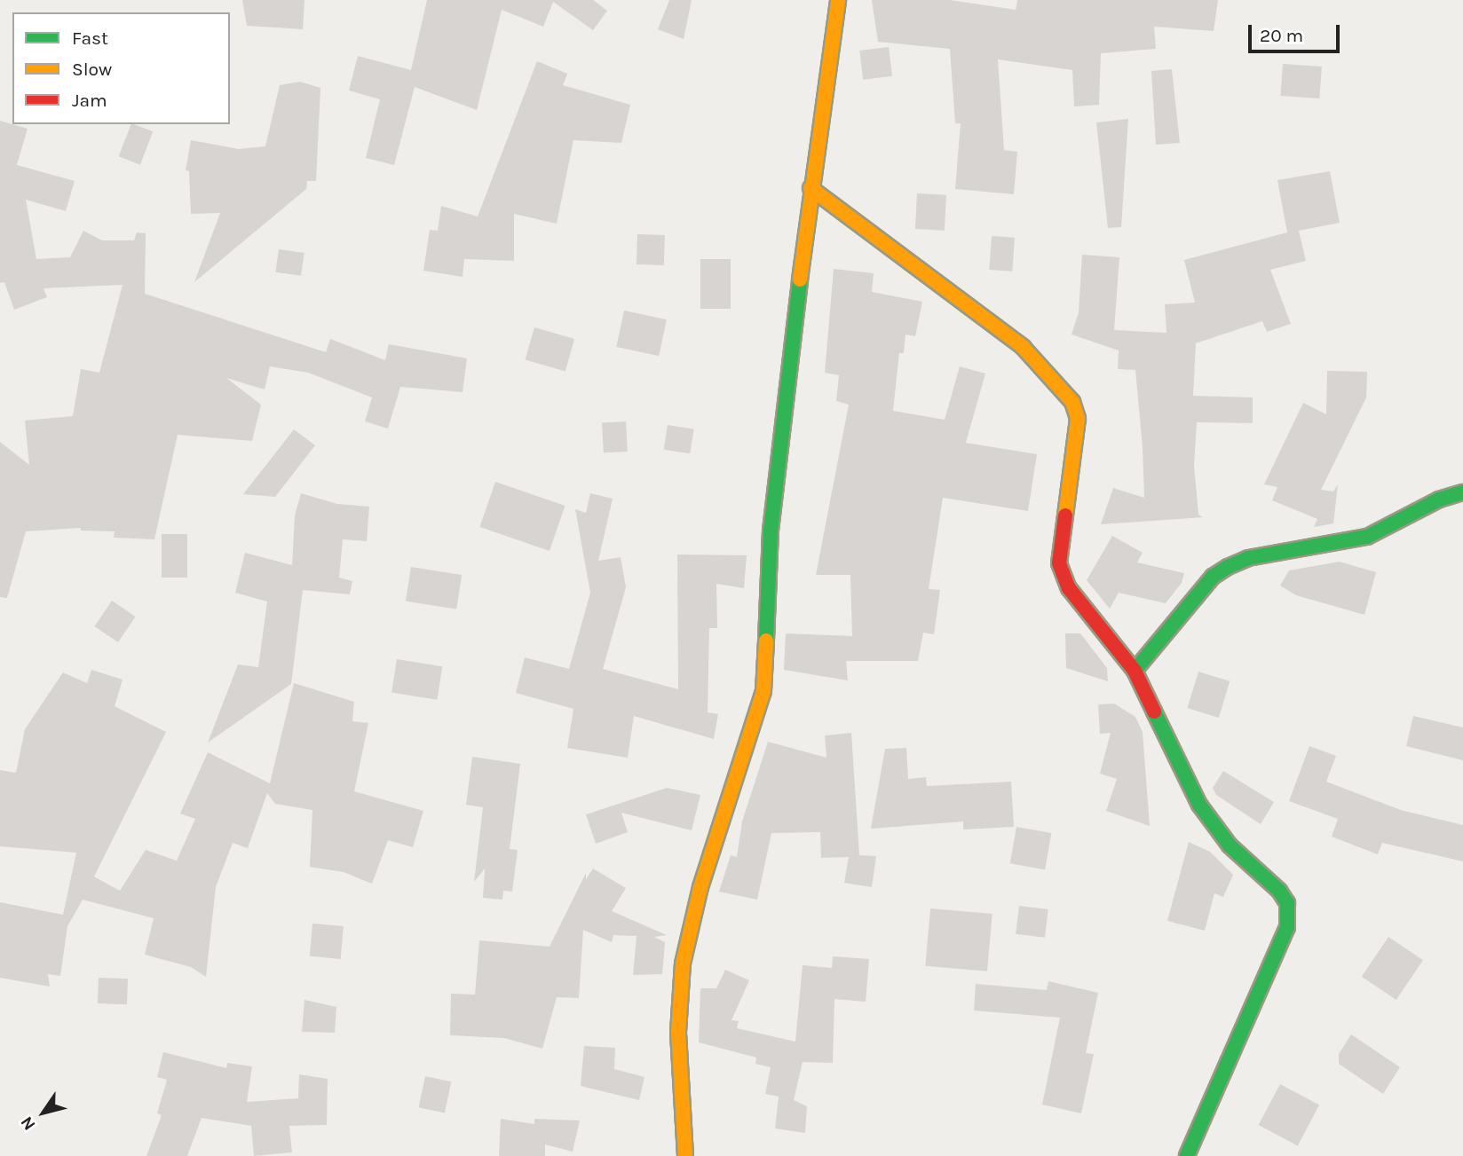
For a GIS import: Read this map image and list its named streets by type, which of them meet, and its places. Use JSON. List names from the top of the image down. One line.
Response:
{"legend":["Fast","Slow","Jam"],"scale_bar":"20 m","north":"bottom left"}
